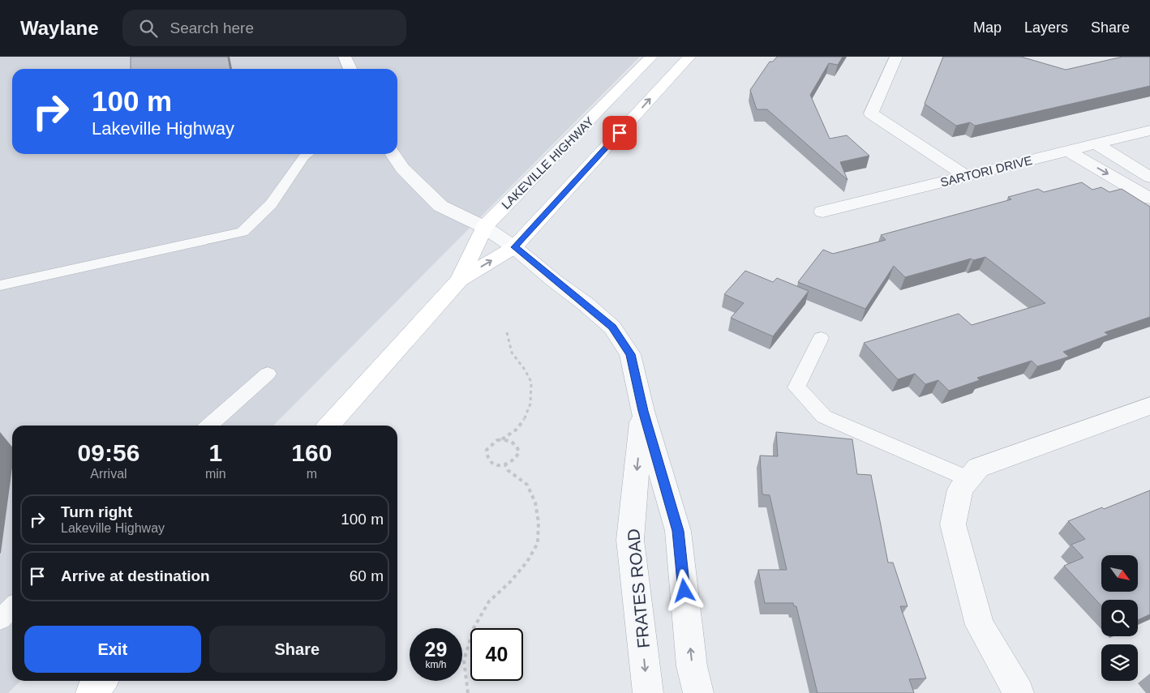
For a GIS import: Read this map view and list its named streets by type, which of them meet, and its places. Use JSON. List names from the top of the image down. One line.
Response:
{"streets":{"main road":["LAKEVILLE HIGHWAY"],"street":["SARTORI DRIVE","FRATES ROAD"]},"crossings":[["LAKEVILLE HIGHWAY","FRATES ROAD"]],"north":"bottom right","page":{"header":"Waylane","search":"Search here","nav":["Map","Layers","Share"],"turn":["100 m","Lakeville Highway"],"eta":["09:56","Arrival","1","min","160","m"],"list":[{"name":"Turn right","note":"Lakeville Highway","value":"100 m"},{"name":"Arrive at destination","value":"60 m"}],"buttons":["Exit","Share"],"speed":"29 km/h","limit":"40"}}
